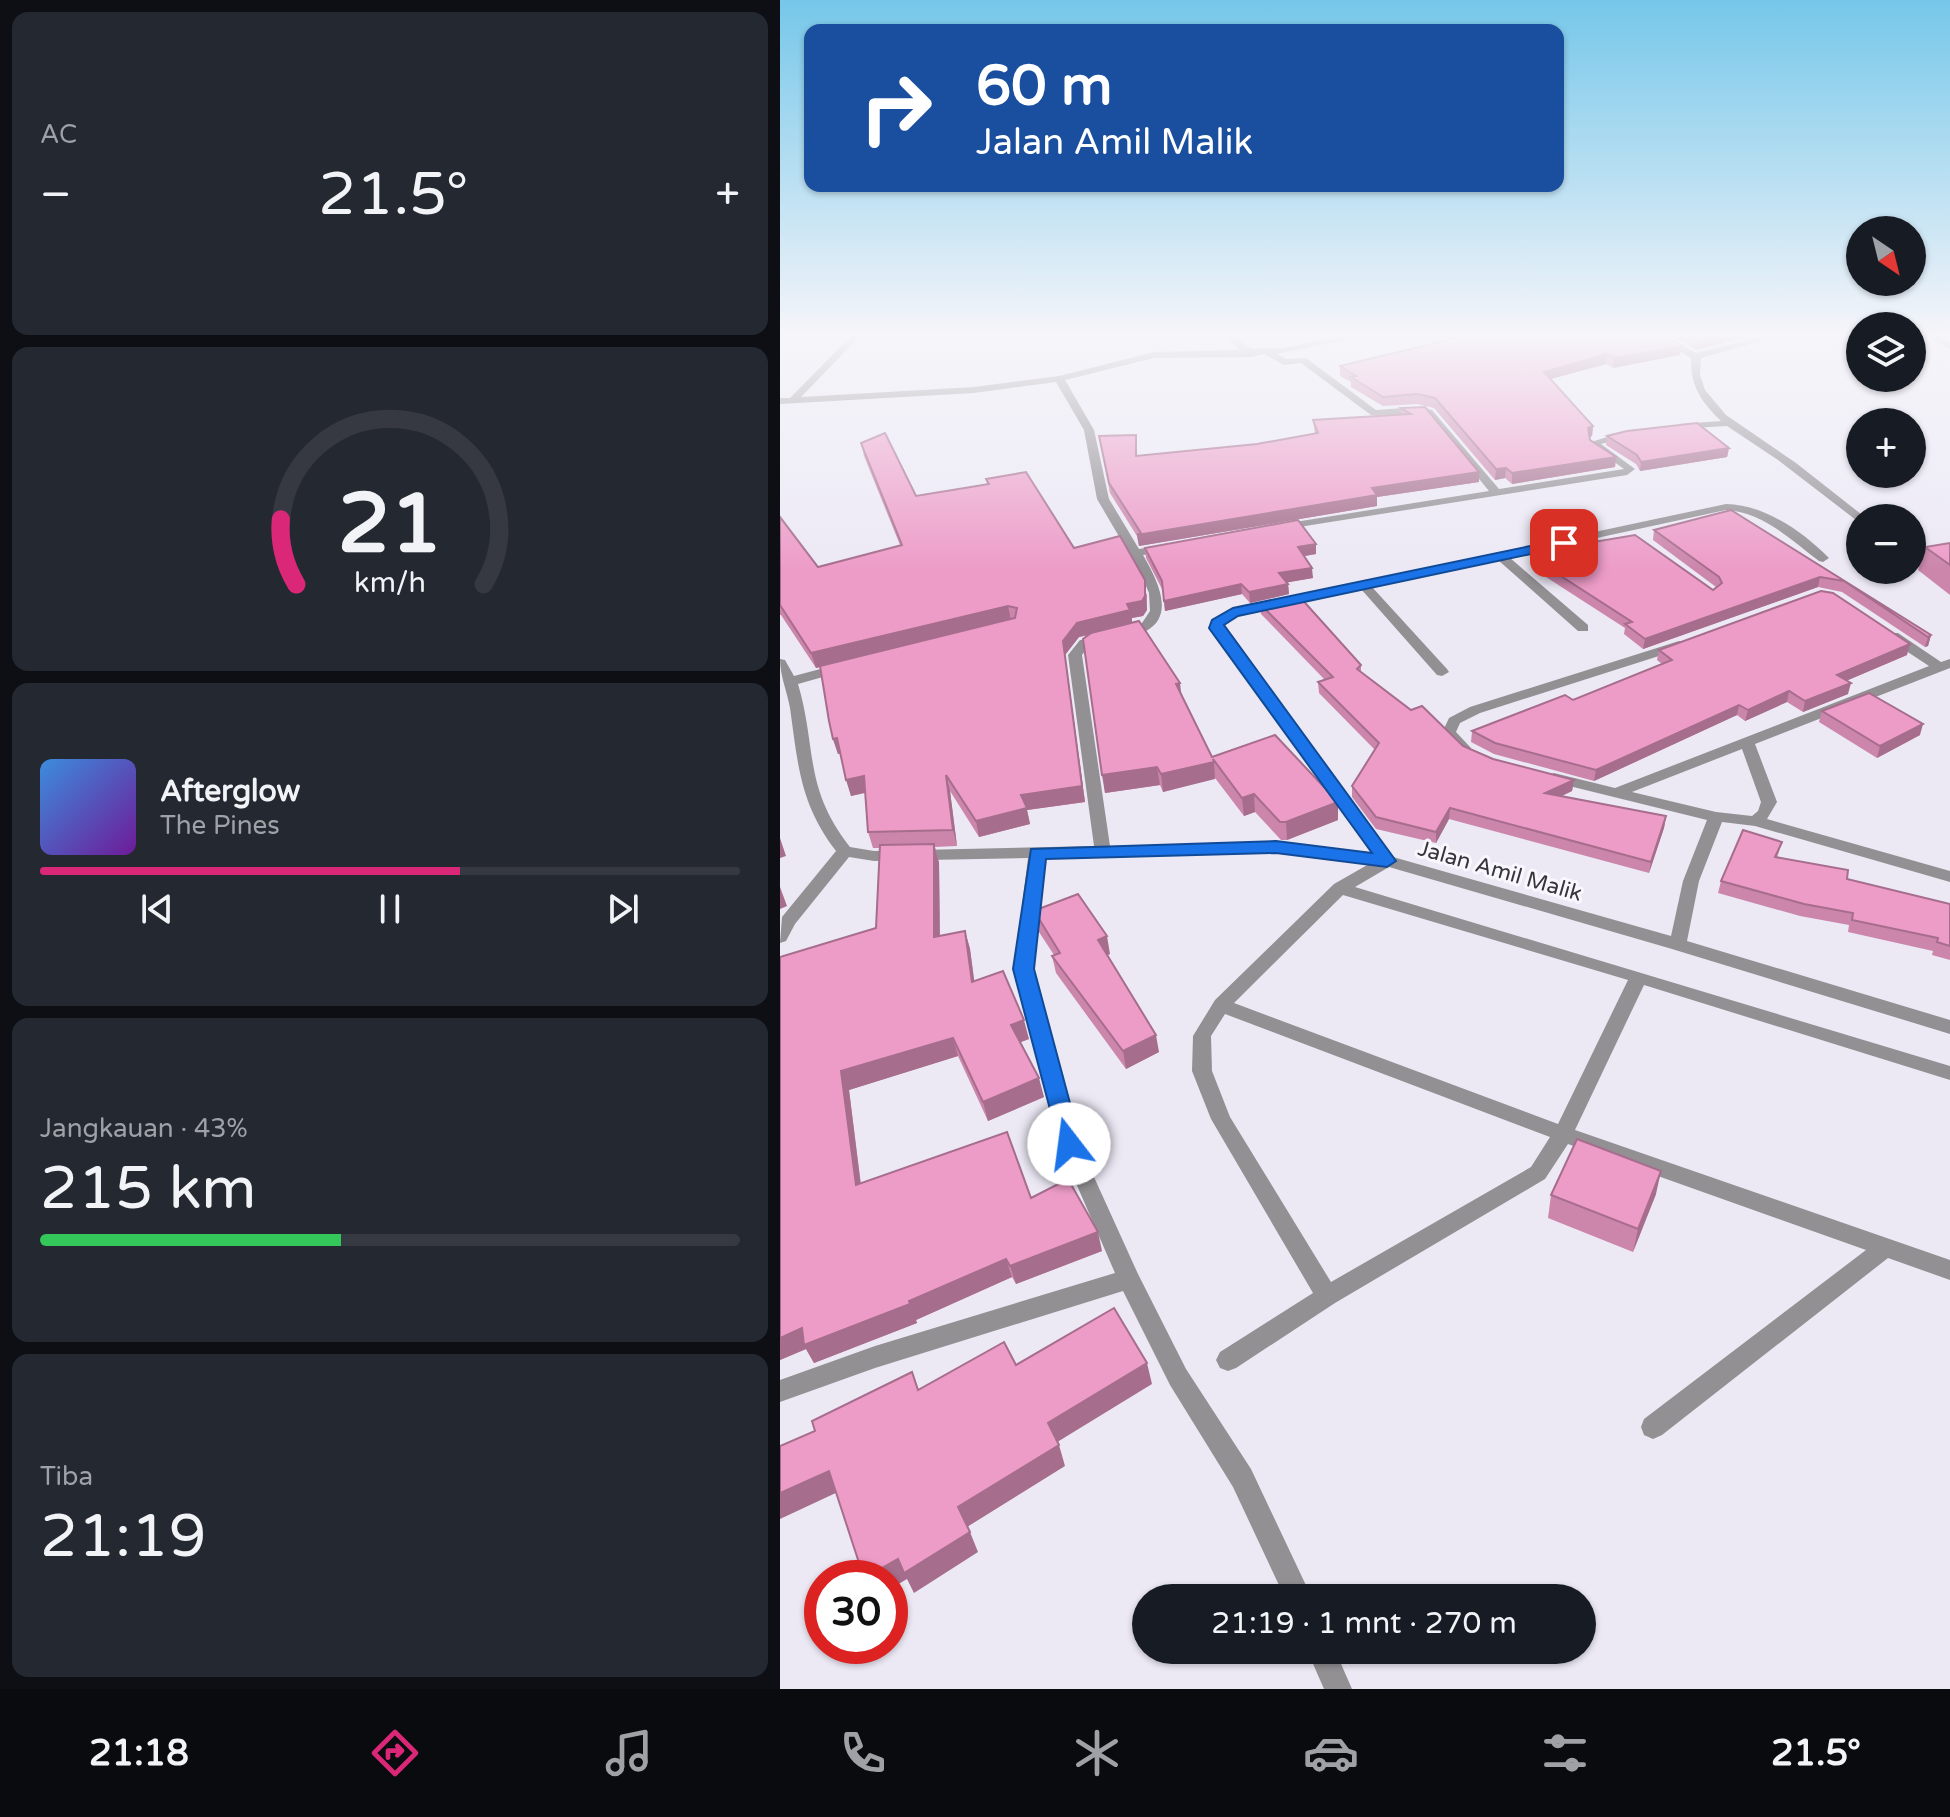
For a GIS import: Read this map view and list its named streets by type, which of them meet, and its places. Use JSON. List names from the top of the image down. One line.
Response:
{"streets":{"street":["Jalan Amil Malik"]},"north":"bottom right","page":{"tile":["AC",["Jangkauan · 43%","215 km"],["Tiba","21:19"]],"turn":["60 m","Jalan Amil Malik"],"heat":["−","21.5°","+"],"map_buttons":["+","−"],"song":["Afterglow","The Pines"],"limit":"30","trip":"21:19 · 1 mnt · 270 m","tabs":["21:18","21.5°"],"gauge":["21","km/h"]}}
